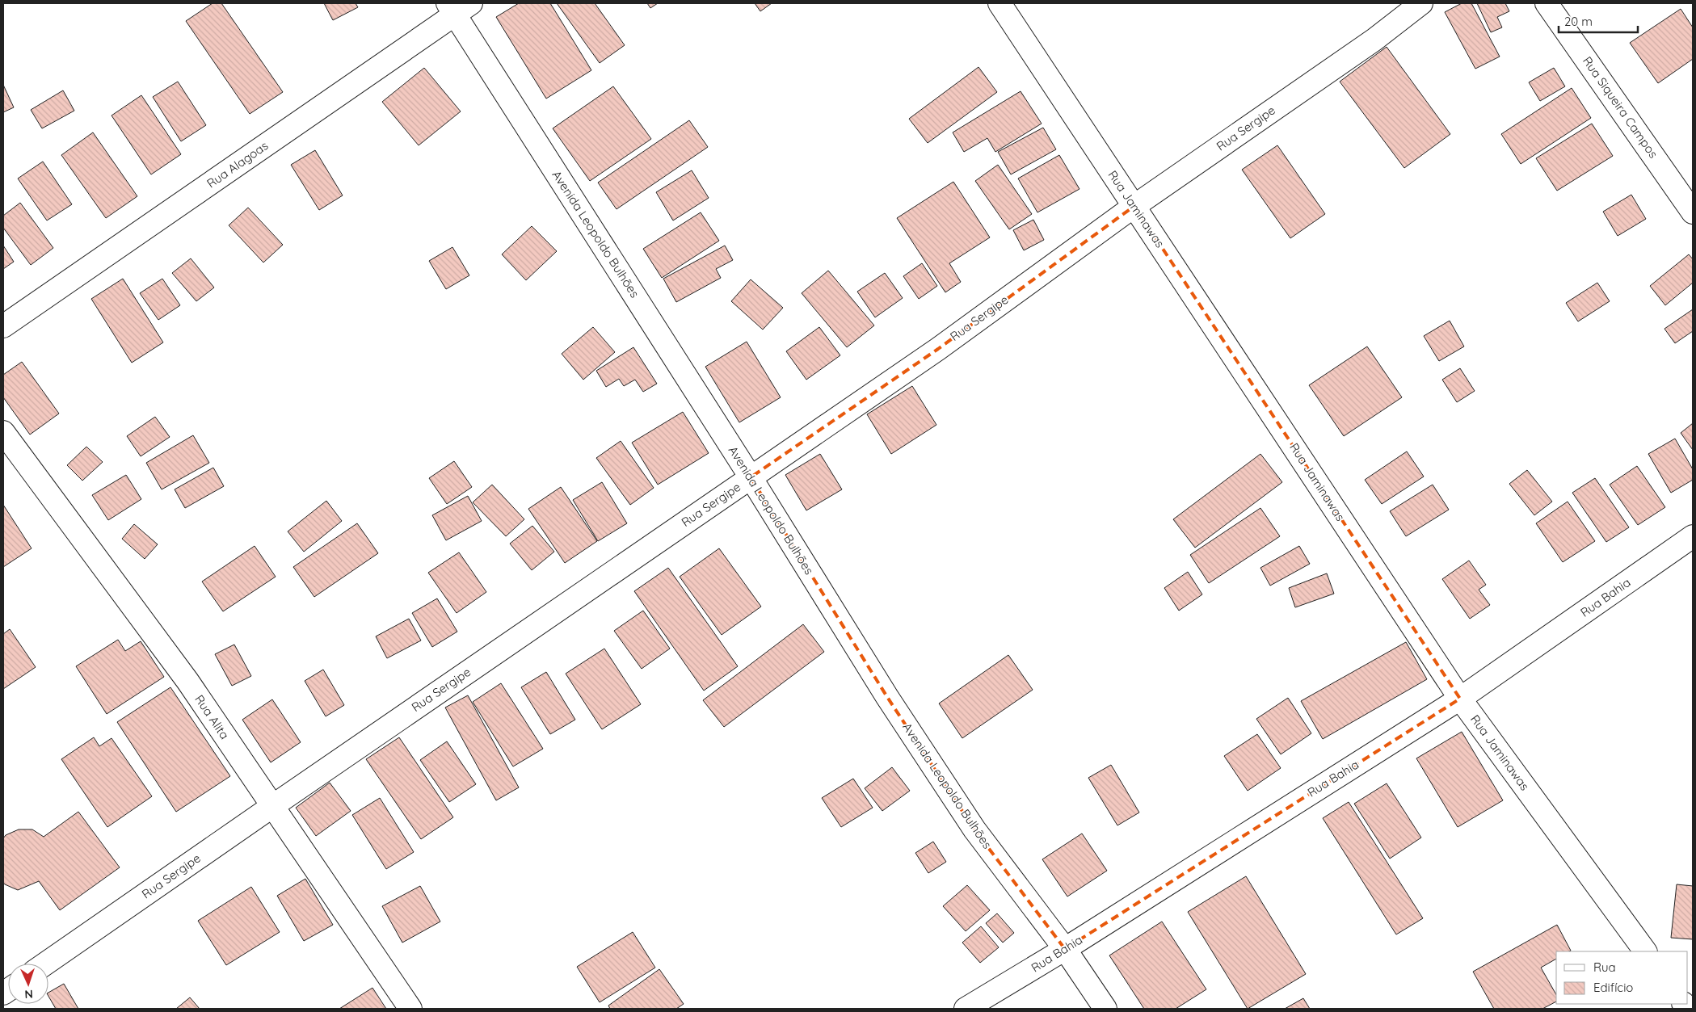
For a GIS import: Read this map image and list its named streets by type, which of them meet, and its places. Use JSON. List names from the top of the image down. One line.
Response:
{"streets":{"street":["Rua Siqueira Campos","Rua Sergipe","Rua Alagoas","Rua Jaminawas","Avenida Leopoldo Bulhões","Rua Bahia","Rua Alita"]},"crossings":[["Rua Sergipe","Rua Jaminawas"],["Rua Sergipe","Avenida Leopoldo Bulhões"],["Rua Sergipe","Rua Alita"],["Rua Alagoas","Avenida Leopoldo Bulhões"],["Rua Jaminawas","Rua Bahia"],["Avenida Leopoldo Bulhões","Rua Bahia"]],"legend":["Rua","Edifício"],"scale_bar":"20 m","north":"bottom"}
